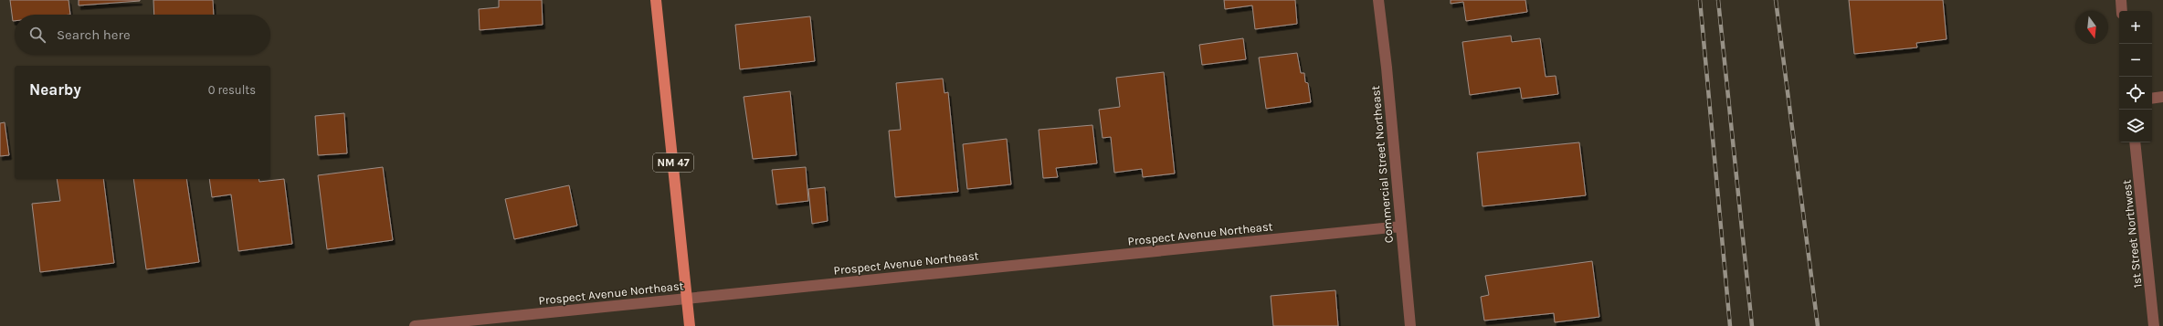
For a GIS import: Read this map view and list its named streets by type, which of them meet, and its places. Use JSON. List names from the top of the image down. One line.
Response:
{"streets":{"main road":["NM 47"],"street":["Commercial Street Northeast","Prospect Avenue Northeast","1st Street Northwest"]},"crossings":[["NM 47","Prospect Avenue Northeast"],["Commercial Street Northeast","Prospect Avenue Northeast"]],"north":"bottom","page":{"map_buttons":["+","−"],"search":"Search here","heading":["Nearby","0 results"]}}
